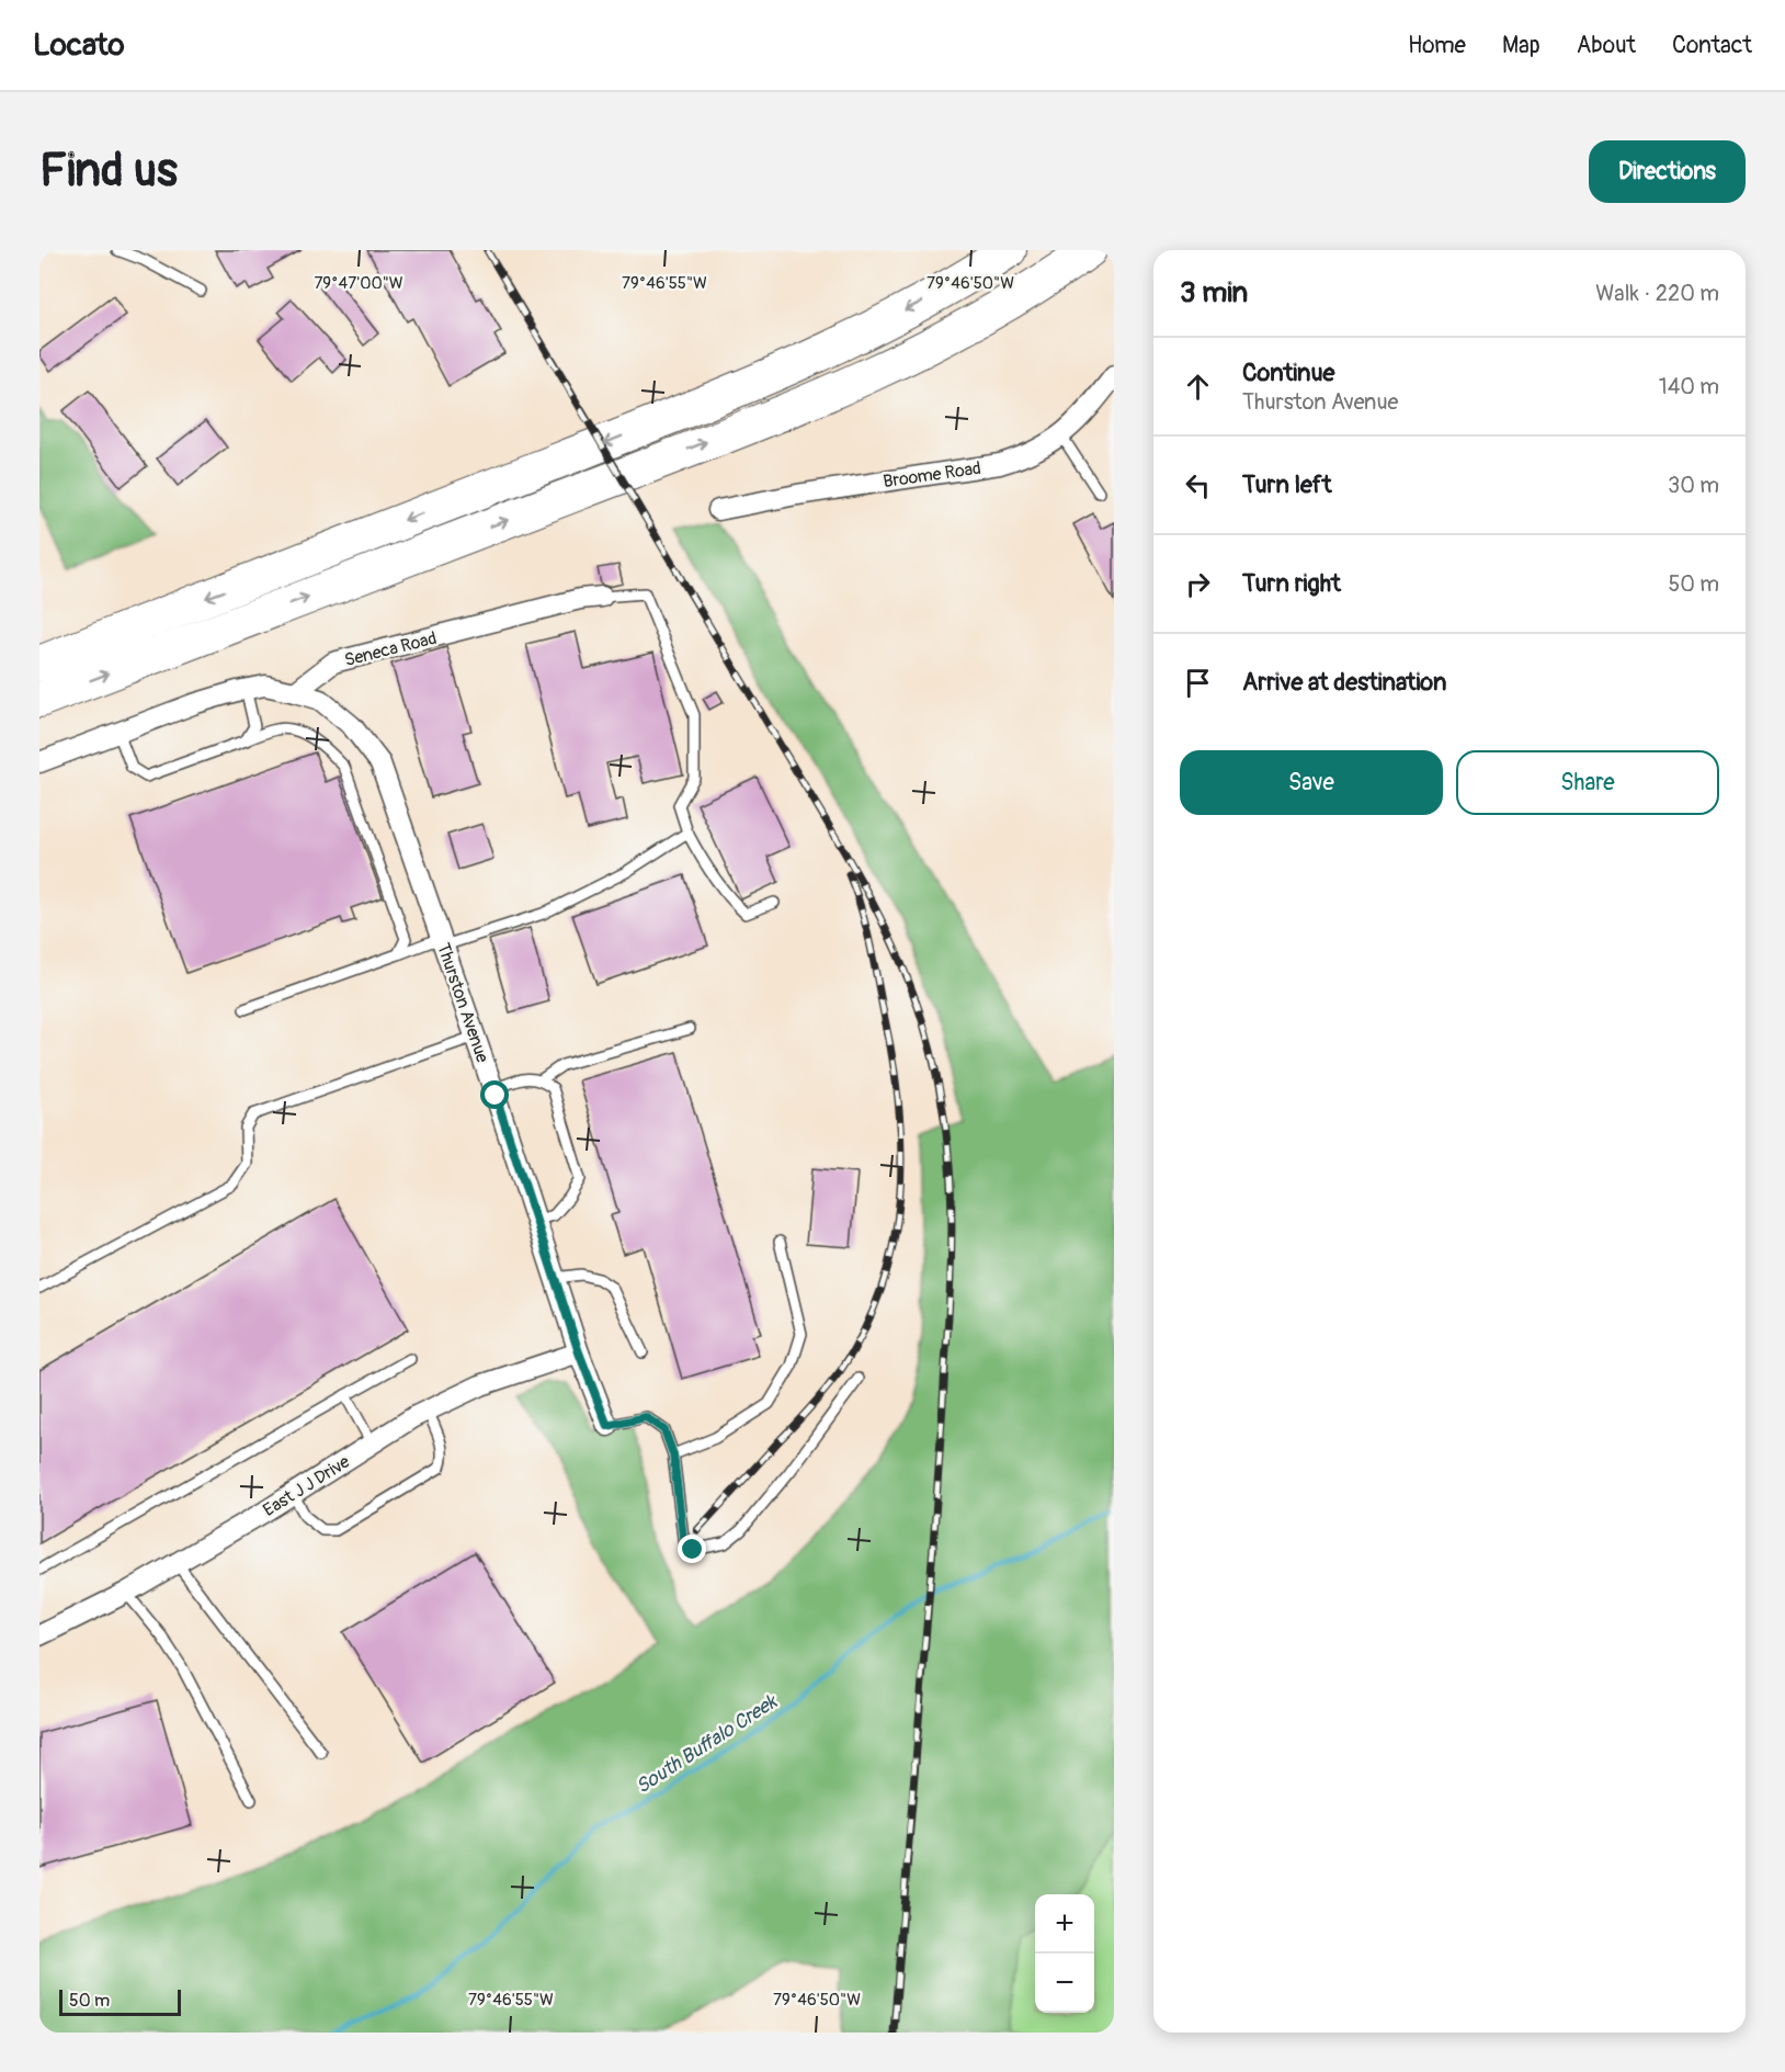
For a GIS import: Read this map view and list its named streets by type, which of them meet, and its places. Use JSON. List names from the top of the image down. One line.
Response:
{"streets":{"street":["Broome Road","Seneca Road","Thurston Avenue","East J J Drive"]},"crossings":[["Seneca Road","Thurston Avenue"],["Thurston Avenue","East J J Drive"]],"water":["South Buffalo Creek"],"scale_bar":"50 m","page":{"header":"Locato","nav":["Home","Map","About","Contact"],"buttons":["Directions",["Save","Share"]],"title":"Find us","heading":["3 min","Walk · 220 m"],"list":[["Continue","Thurston Avenue","140 m"],["Turn left","30 m"],["Turn right","50 m"],"Arrive at destination"],"map_buttons":["+","−"],"scale":"50 m"},"coordinates":["79°47'00\"W","79°46'55\"W","79°46'50\"W"]}
